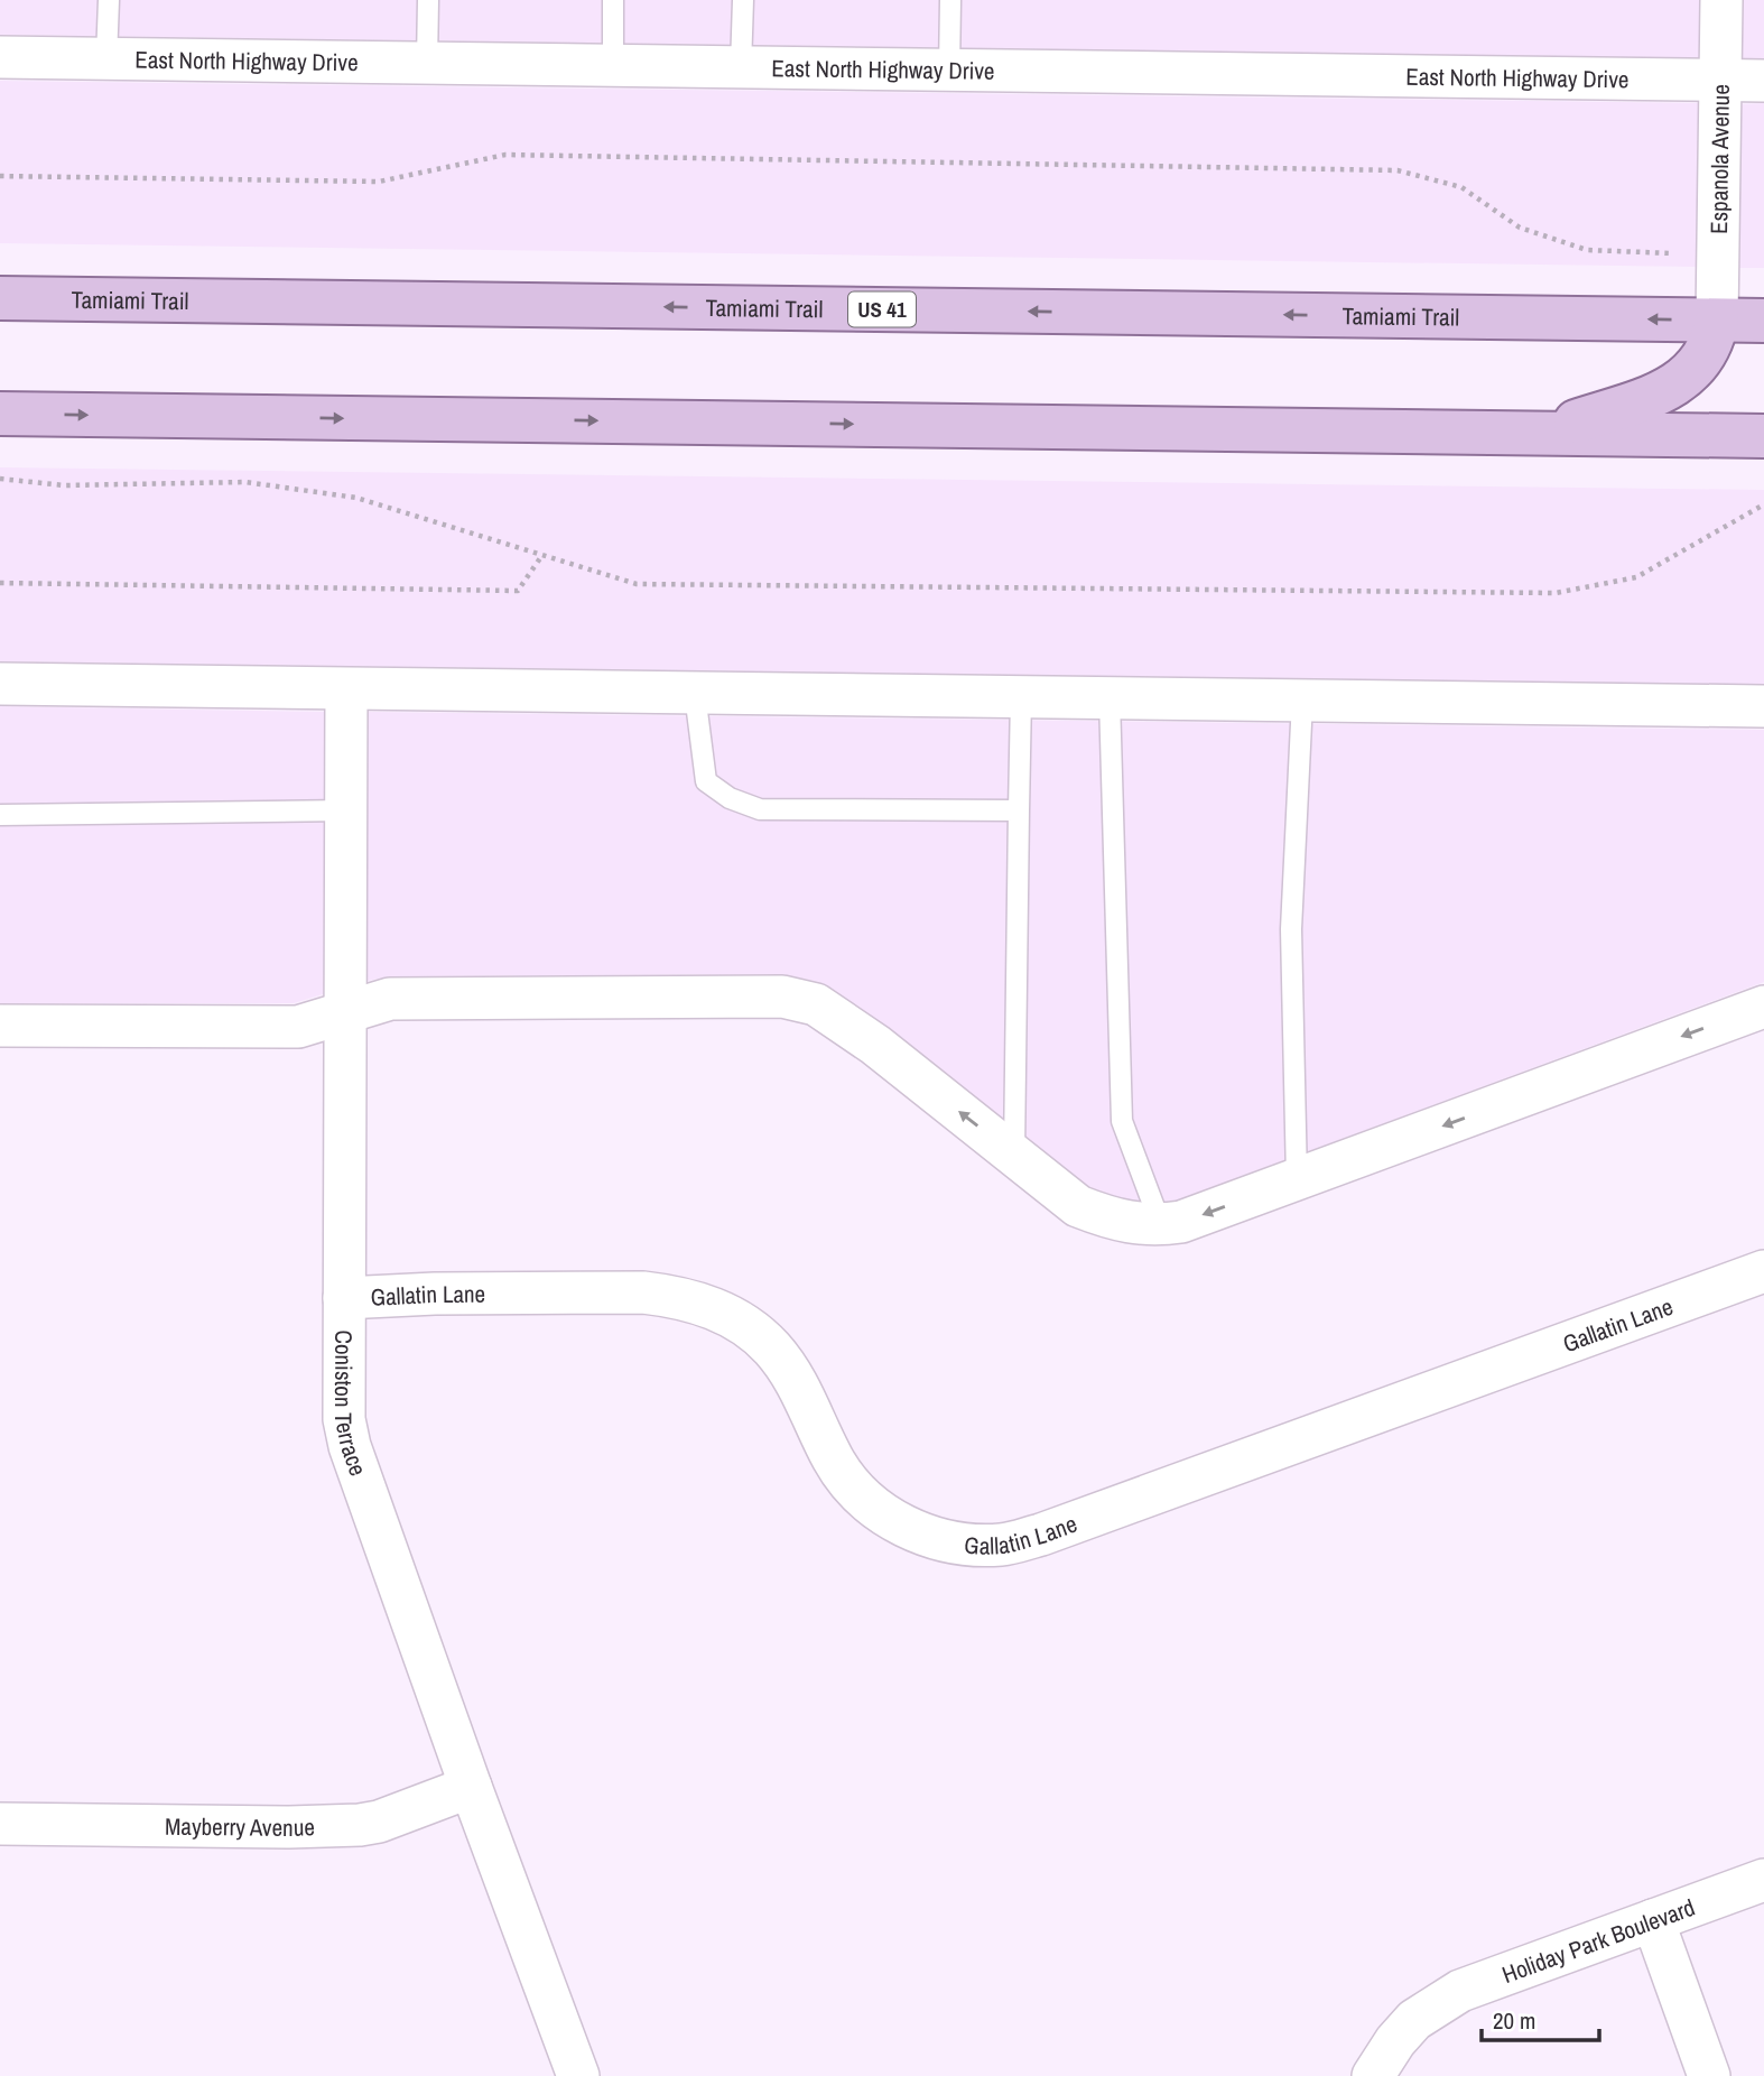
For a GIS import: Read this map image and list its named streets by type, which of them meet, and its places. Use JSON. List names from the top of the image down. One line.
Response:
{"streets":{"main road":["Tamiami Trail","US 41"],"street":["East North Highway Drive","Espanola Avenue","Gallatin Lane","Coniston Terrace","Mayberry Avenue","Holiday Park Boulevard"]},"crossings":[["East North Highway Drive","Espanola Avenue"],["Espanola Avenue","Tamiami Trail"],["Gallatin Lane","Coniston Terrace"],["Coniston Terrace","Mayberry Avenue"]],"scale_bar":"20 m"}
